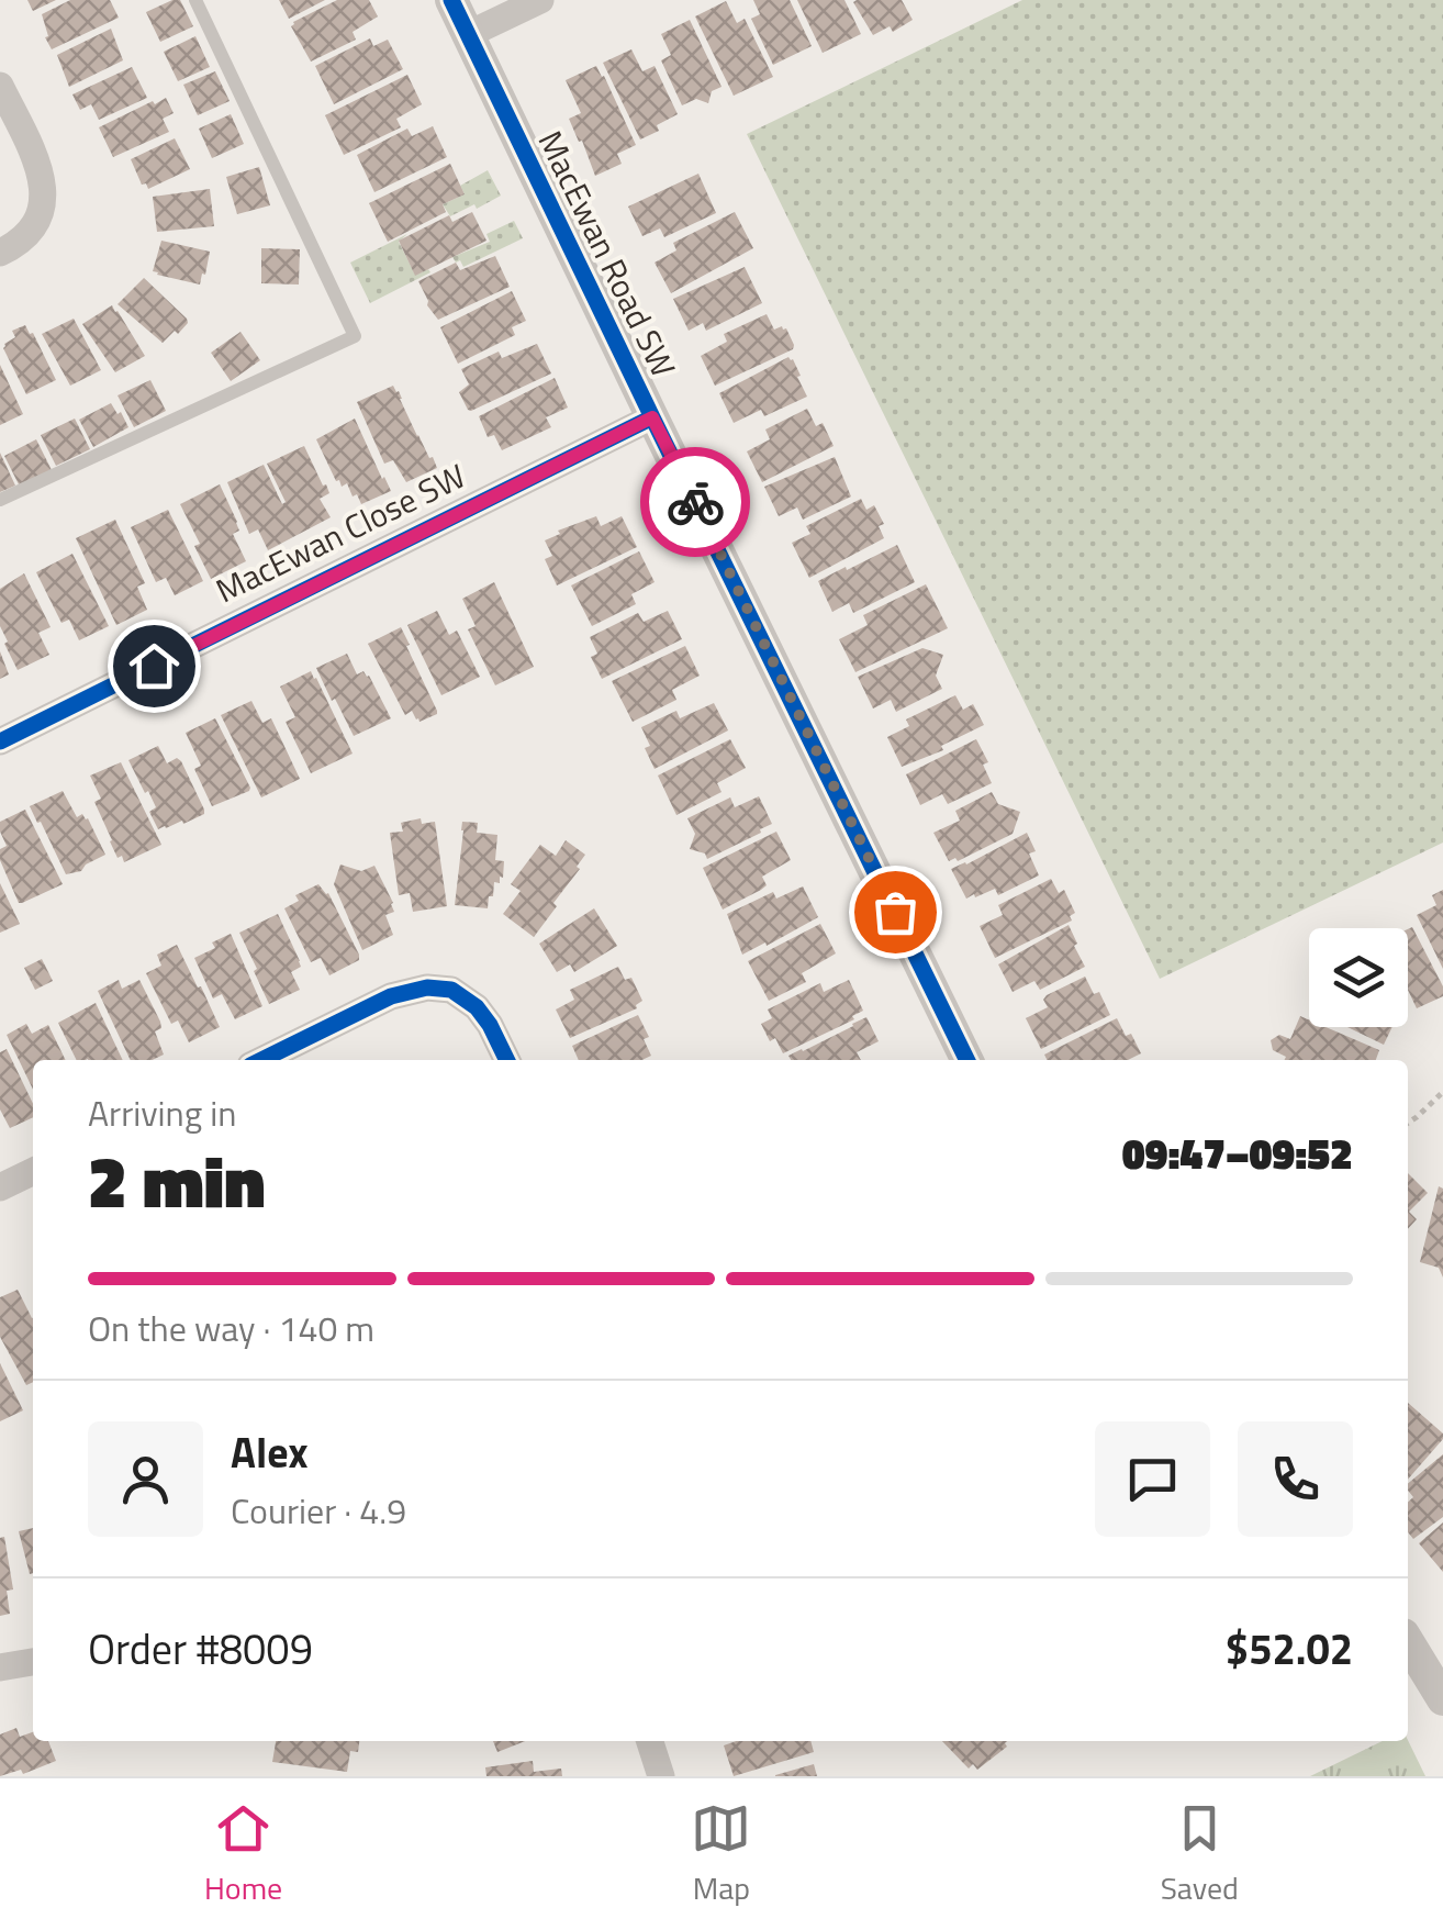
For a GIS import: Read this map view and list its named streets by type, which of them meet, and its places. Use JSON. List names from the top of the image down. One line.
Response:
{"streets":{"street":["MacEwan Road SW","MacEwan Close SW"]},"crossings":[["MacEwan Road SW","MacEwan Close SW"]],"page":{"heading":["2 min","Arriving in","09:47–09:52"],"panel":["Alex","Courier · 4.9","Order #8009","$52.02"],"bar":"On the way · 140 m","tabs":["Home","Map","Saved"]}}
